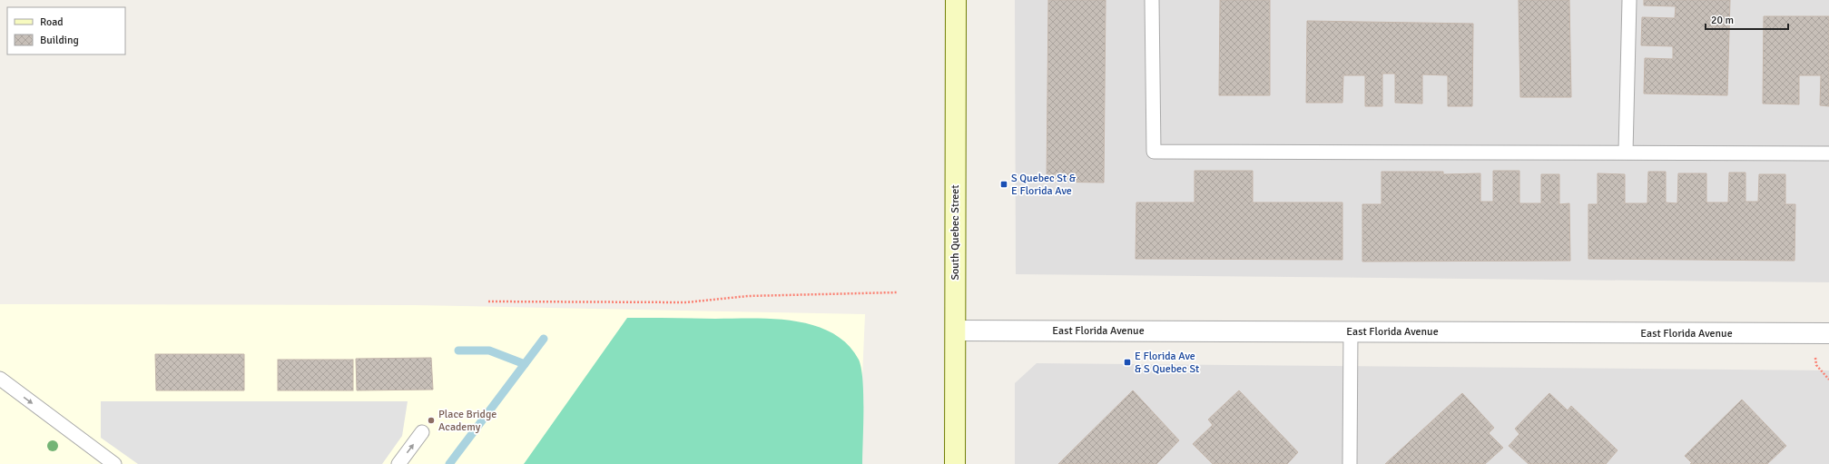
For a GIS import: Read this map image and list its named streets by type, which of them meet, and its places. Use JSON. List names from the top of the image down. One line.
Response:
{"streets":{"main road":["South Quebec Street"],"street":["East Florida Avenue"]},"crossings":[["South Quebec Street","East Florida Avenue"]],"places":{"transit":["S Quebec St & E Florida Ave","E Florida Ave & S Quebec St"],"other":["Place Bridge Academy"]},"legend":["Road","Building"],"scale_bar":"20 m"}
